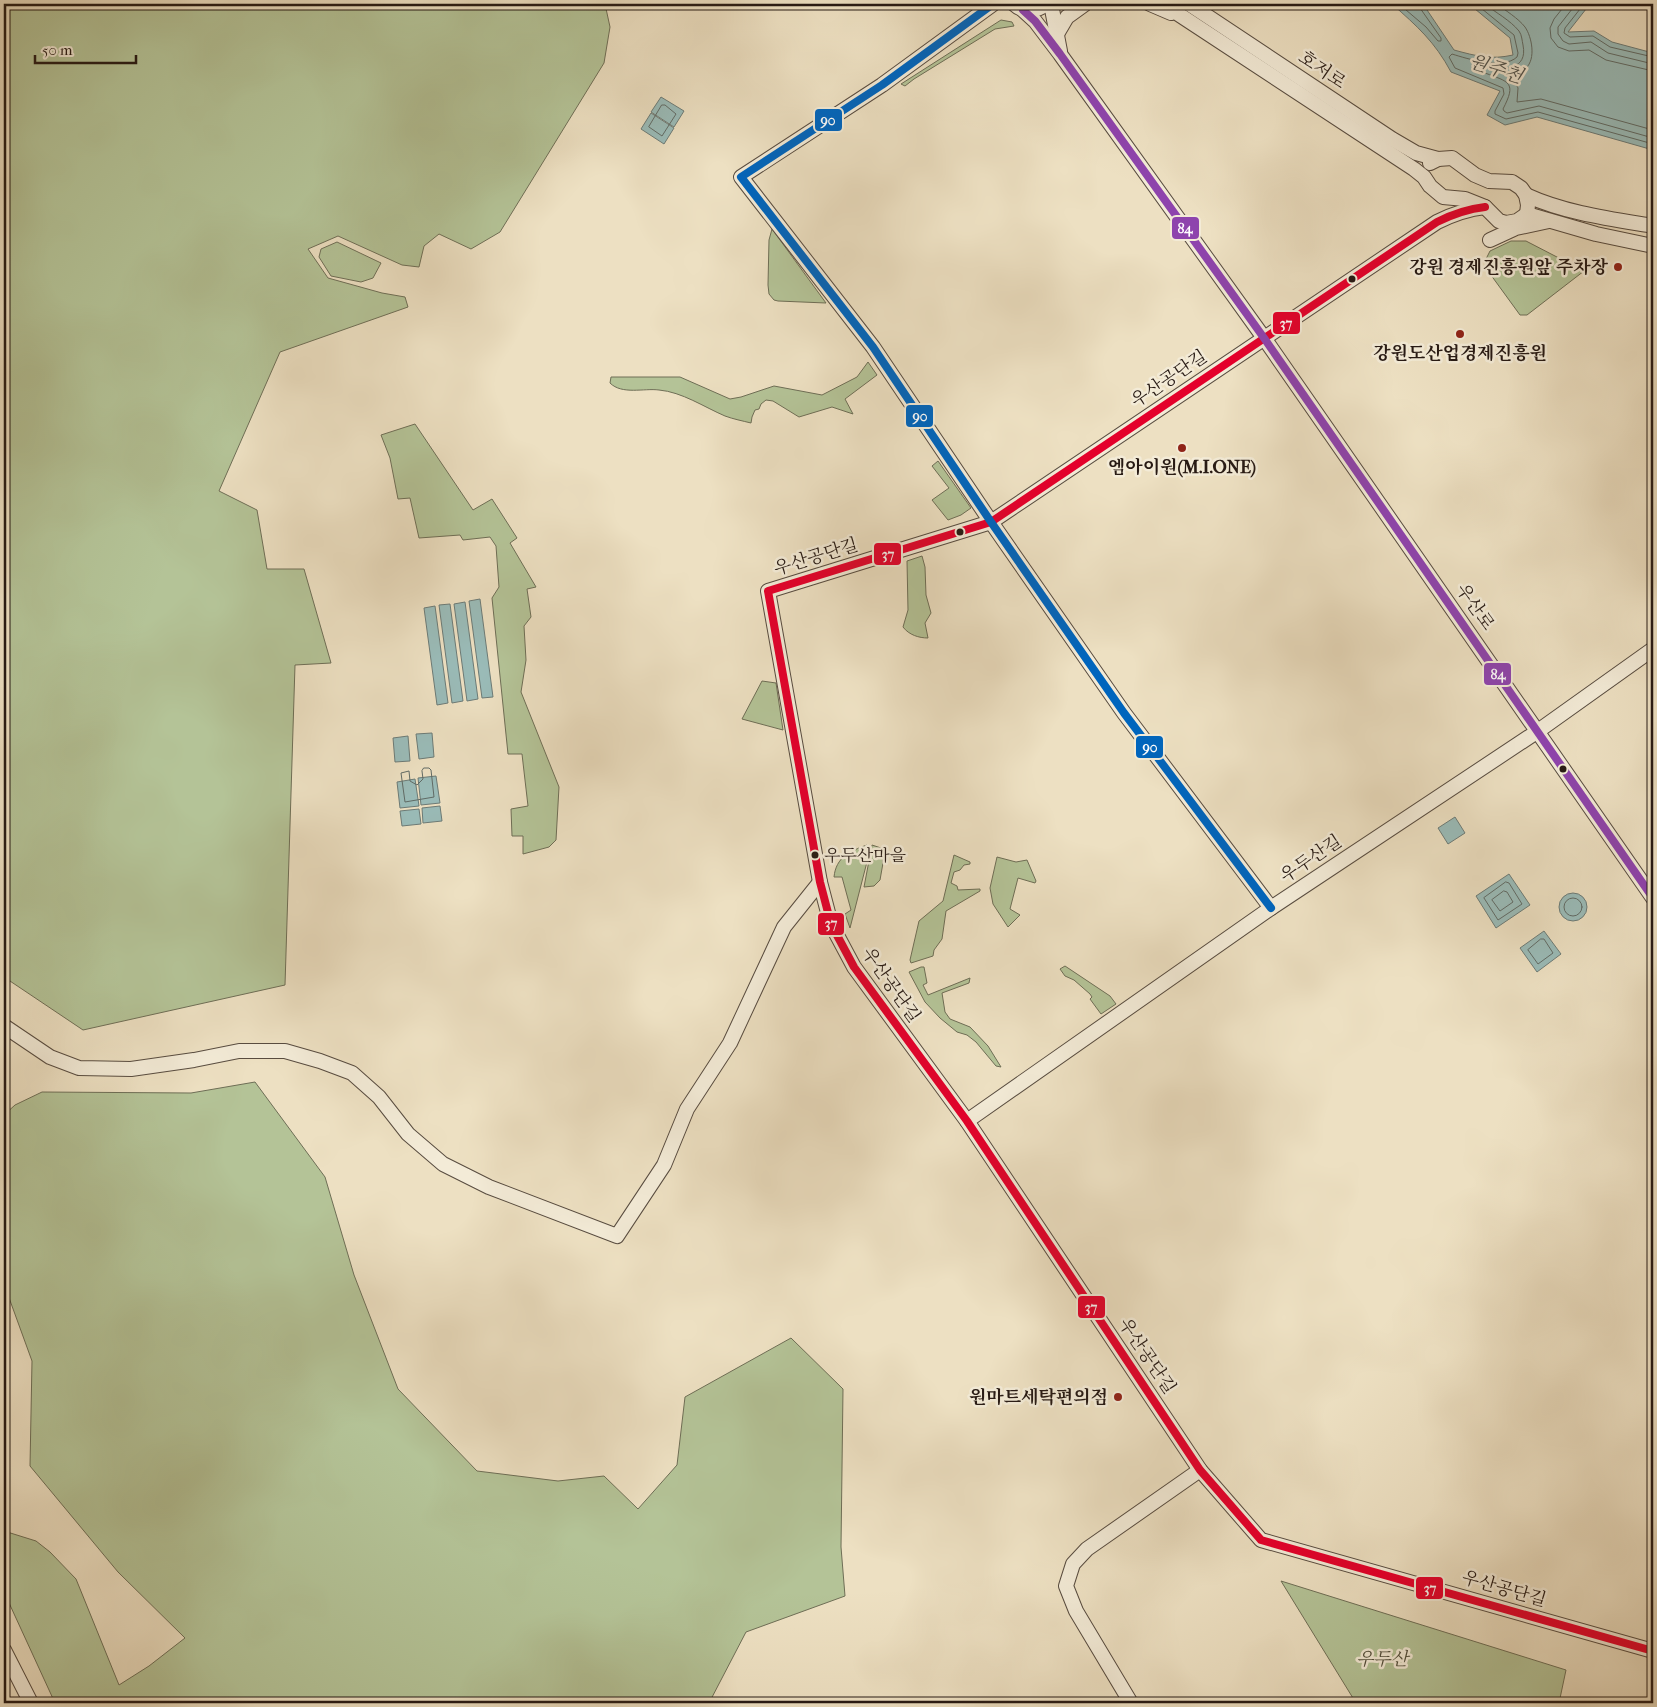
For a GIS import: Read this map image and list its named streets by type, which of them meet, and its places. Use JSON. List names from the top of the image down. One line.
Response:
{"streets":{"street":["호저로","우산공단길","우산로","우두산길"]},"crossings":[["우산공단길","우산로"],["우산공단길","우두산길"],["우산로","우두산길"]],"water":["원주천"],"parks":["우두산"],"places":["강원 경제진흥원앞 주차장","강원도산업경제진흥원","엠아이원(M.I.ONE)","우두산마을","원마트세탁편의점"],"lines":["transit line 90","transit line 84","transit line 37"],"scale_bar":"50 m"}
